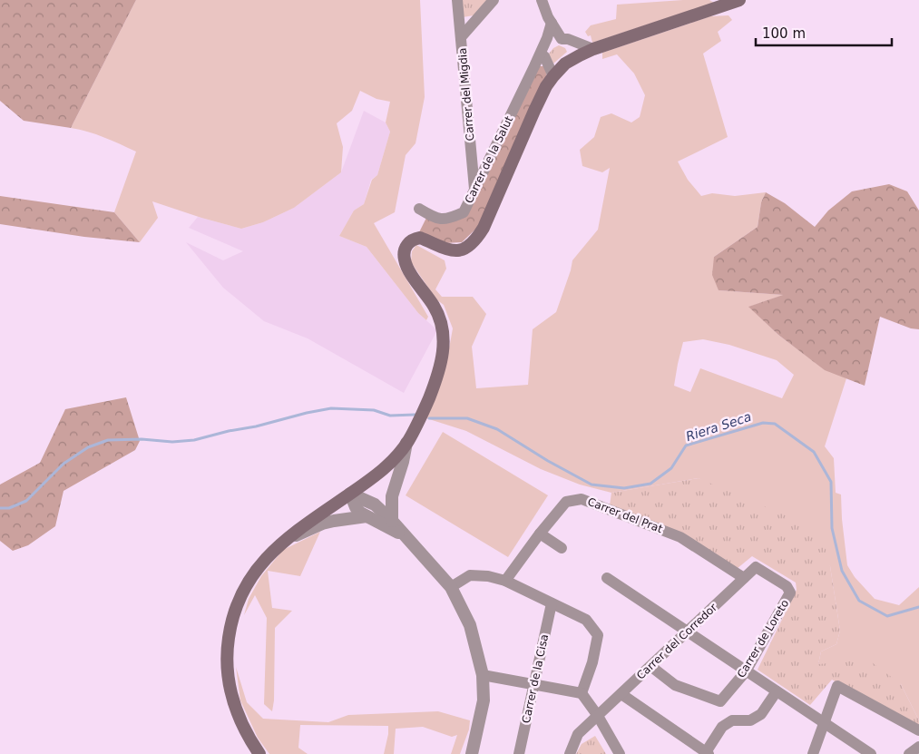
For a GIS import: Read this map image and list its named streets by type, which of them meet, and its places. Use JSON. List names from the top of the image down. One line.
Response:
{"streets":{"street":["Carrer del Migdia","Carrer de la Salut","Carrer del Prat","Carrer de Loreto","Carrer del Corredor","Carrer de la Cisa"]},"crossings":[["Carrer del Migdia","Carrer de la Salut"],["Carrer del Prat","Carrer del Corredor"],["Carrer de Loreto","Carrer del Corredor"]],"water":["Riera Seca"],"scale_bar":"100 m"}
